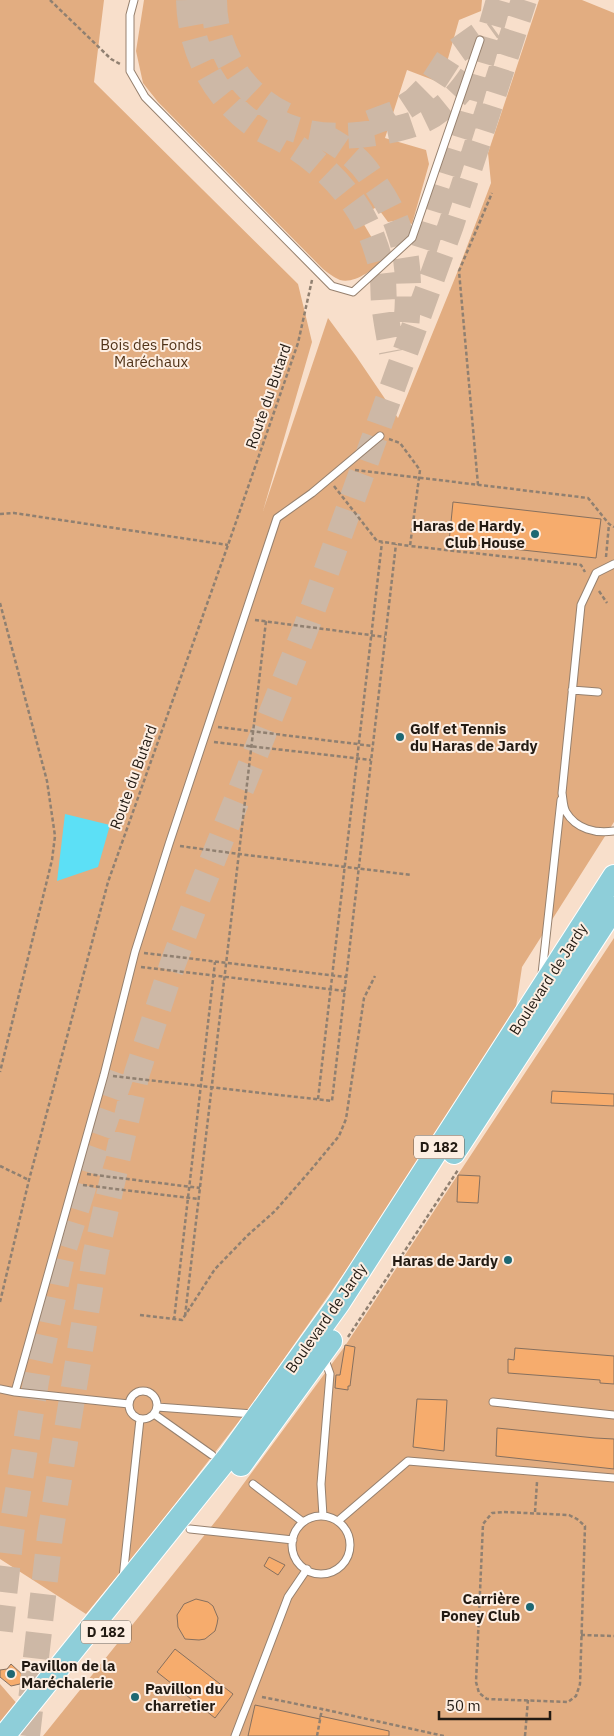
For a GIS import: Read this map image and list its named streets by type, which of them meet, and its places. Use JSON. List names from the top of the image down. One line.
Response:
{"streets":{"main road":["Boulevard de Jardy","D 182"],"path":["Route du Butard"]},"parks":["Bois des Fonds Maréchaux"],"places":["Haras de Hardy. Club House","Golf et Tennis du Haras de Jardy","Haras de Jardy","Carrière Poney Club","Pavillon de la Maréchalerie","Pavillon du charretier"],"scale_bar":"50 m"}
